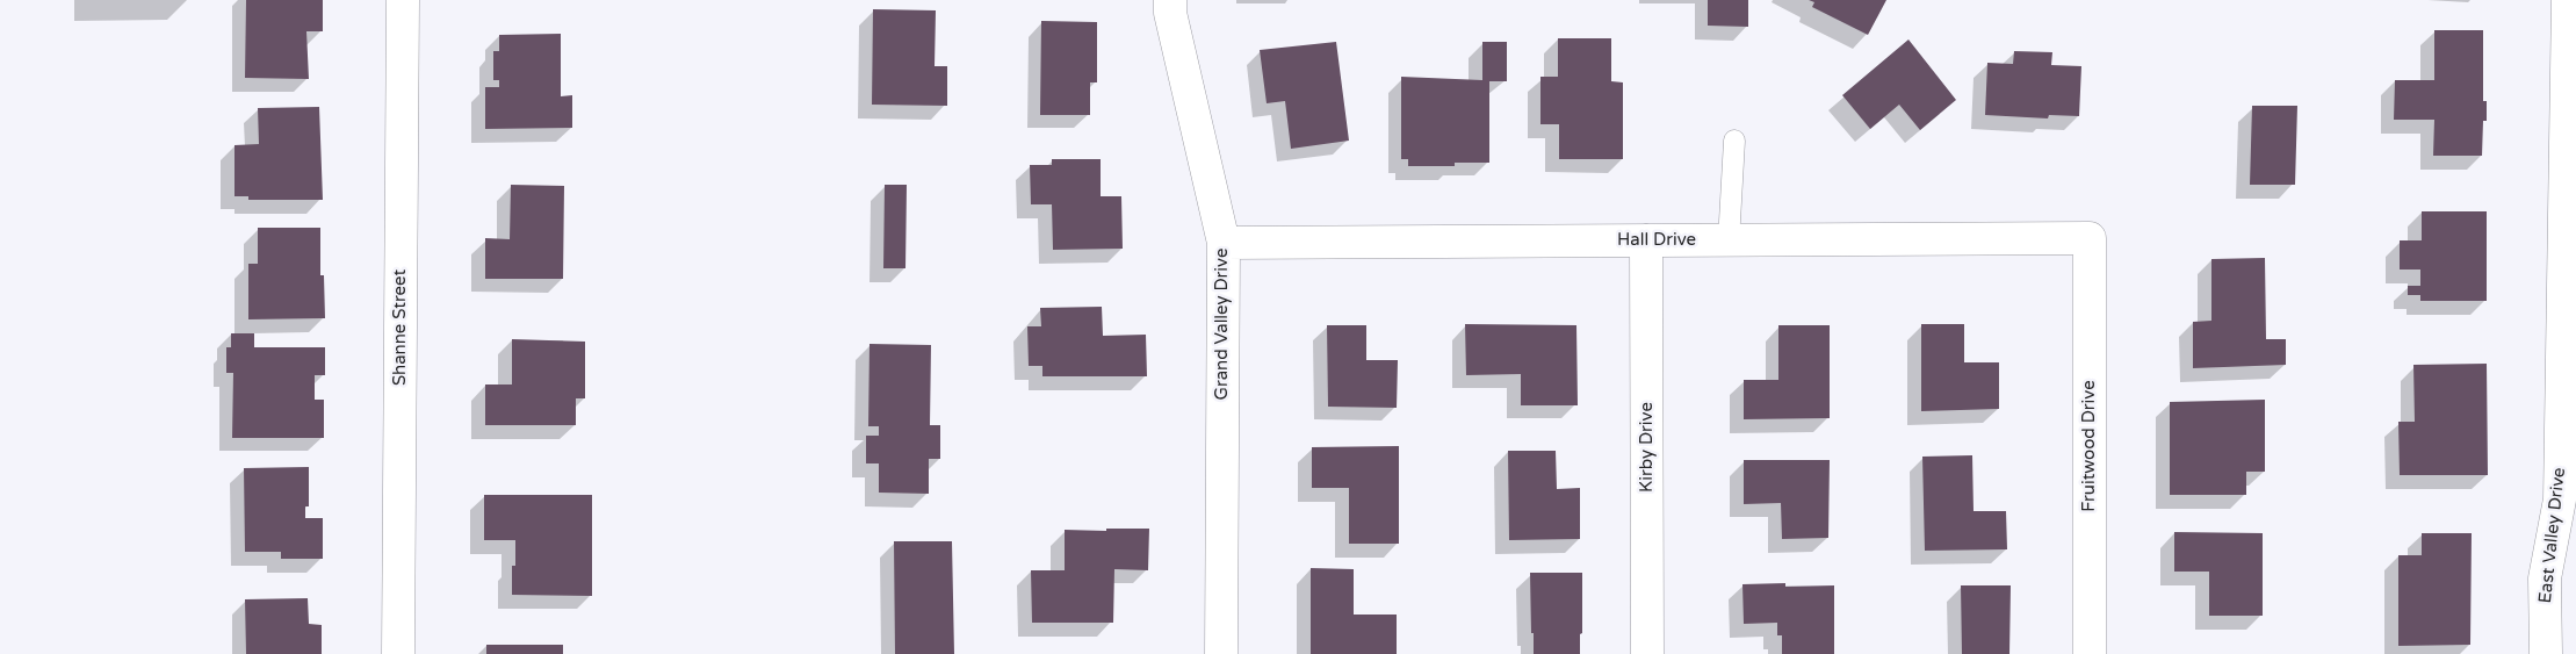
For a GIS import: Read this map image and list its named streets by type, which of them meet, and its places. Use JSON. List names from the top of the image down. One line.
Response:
{"streets":{"street":["Hall Drive","Grand Valley Drive","Shanne Street","Fruitwood Drive","Kirby Drive","East Valley Drive"]},"crossings":[["Hall Drive","Grand Valley Drive"],["Hall Drive","Fruitwood Drive"],["Hall Drive","Kirby Drive"]]}
